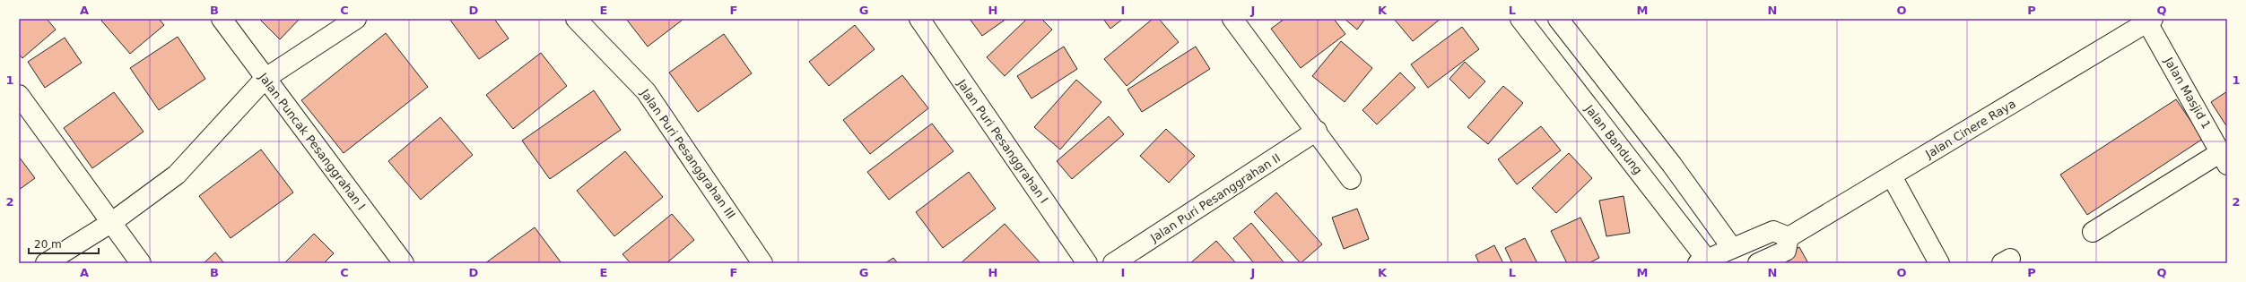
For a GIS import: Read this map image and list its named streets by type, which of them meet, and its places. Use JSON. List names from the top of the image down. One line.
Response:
{"streets":{"street":["Jalan Masjid 1","Jalan Cinere Raya","Jalan Bandung","Jalan Puncak Pesanggrahan I","Jalan Puri Pesanggrahan I","Jalan Puri Pesanggrahan III","Jalan Puri Pesanggrahan II"]},"crossings":[["Jalan Masjid 1","Jalan Cinere Raya"]],"scale_bar":"20 m","grid":{"columns":["A","B","C","D","E","F","G","H","I","J","K","L","M","N","O","P","Q"],"rows":["1","2"]}}
